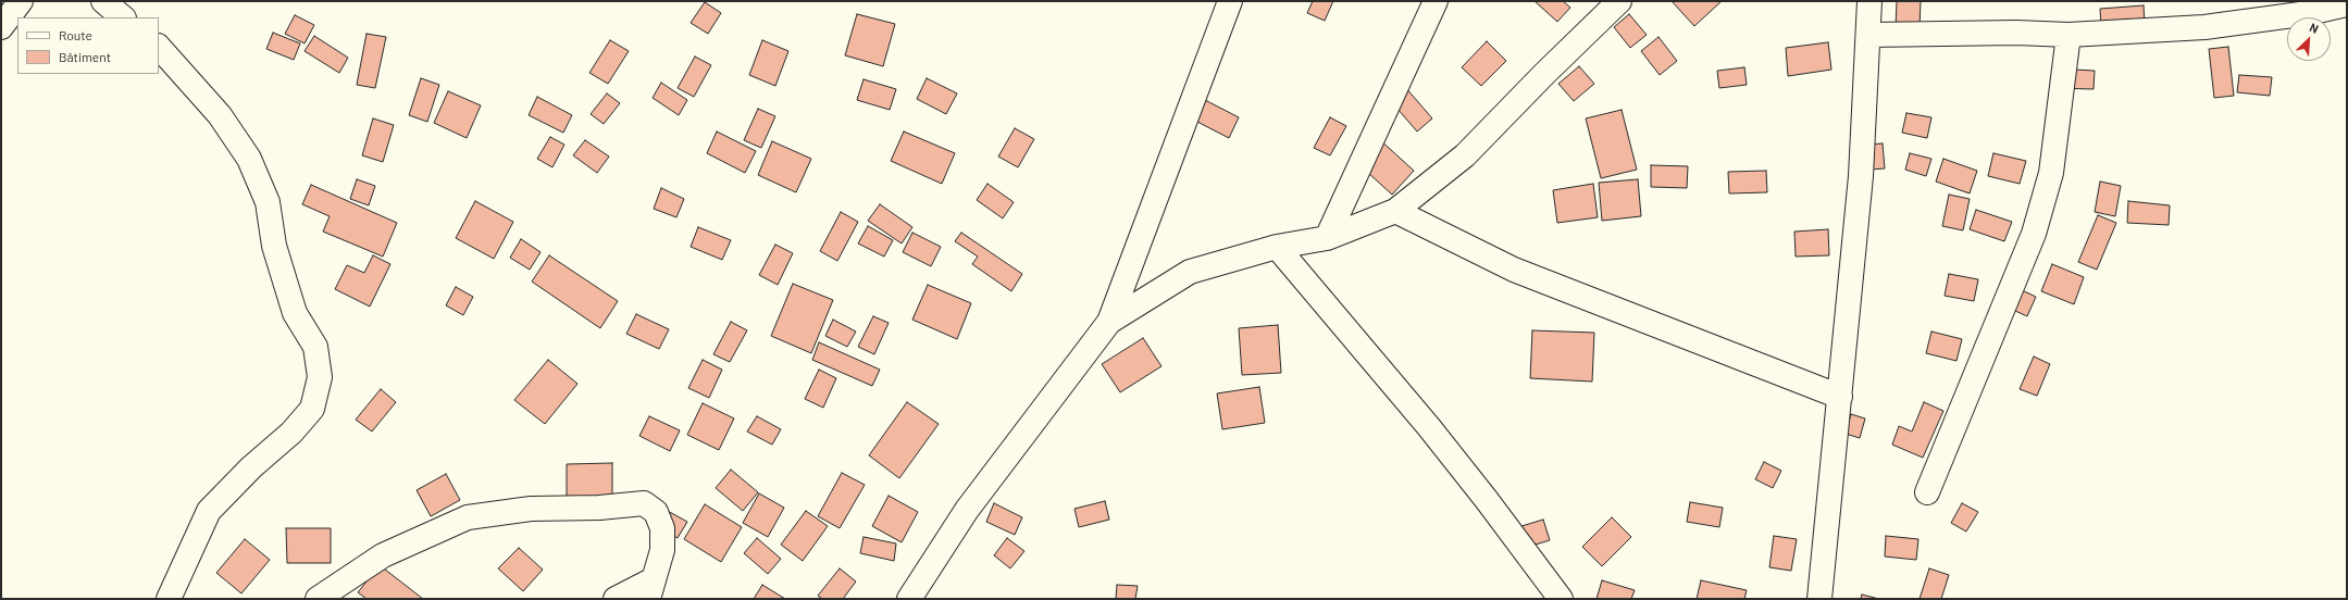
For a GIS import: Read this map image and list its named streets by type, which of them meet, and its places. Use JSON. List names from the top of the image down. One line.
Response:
{"legend":["Route","Bâtiment"],"north":"top right"}
